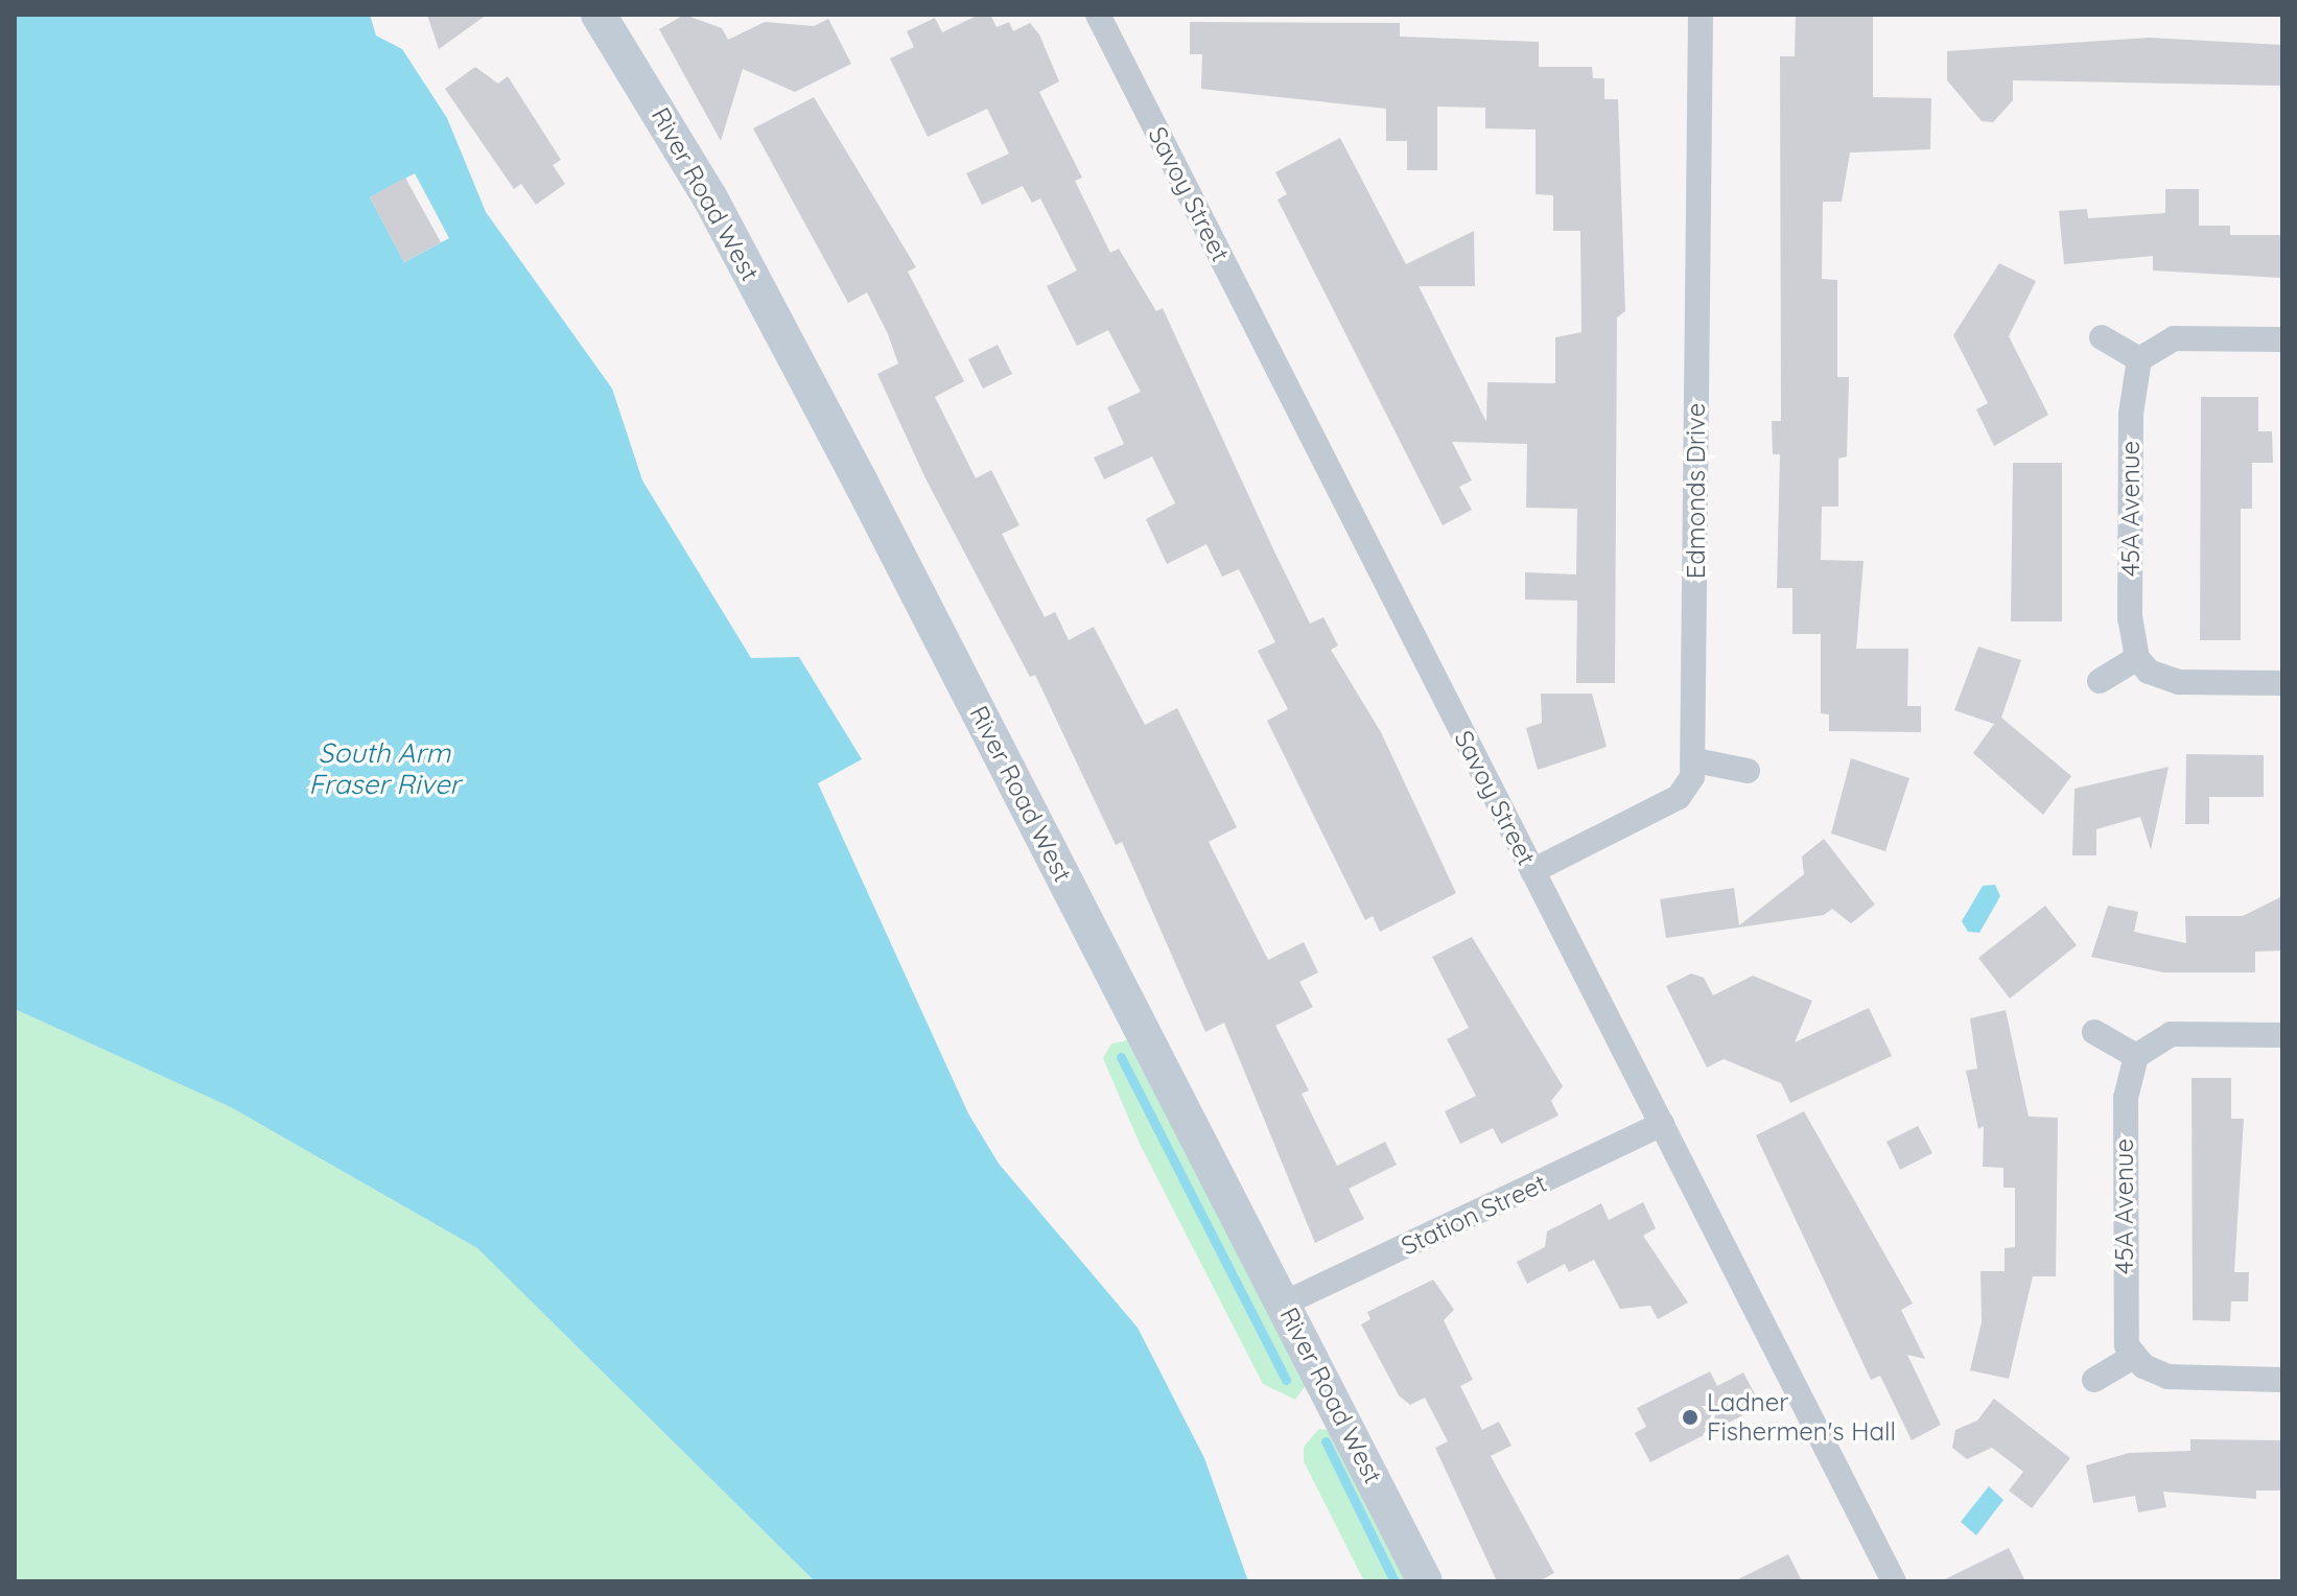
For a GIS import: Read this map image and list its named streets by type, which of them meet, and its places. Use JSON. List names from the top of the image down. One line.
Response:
{"streets":{"main road":["River Road West"],"street":["Savoy Street","Edmonds Drive","45A Avenue","Station Street"]},"crossings":[["River Road West","Station Street"],["Savoy Street","Edmonds Drive"],["Savoy Street","Station Street"]],"water":["South Arm Fraser River"],"places":["Ladner Fishermen's Hall"]}
